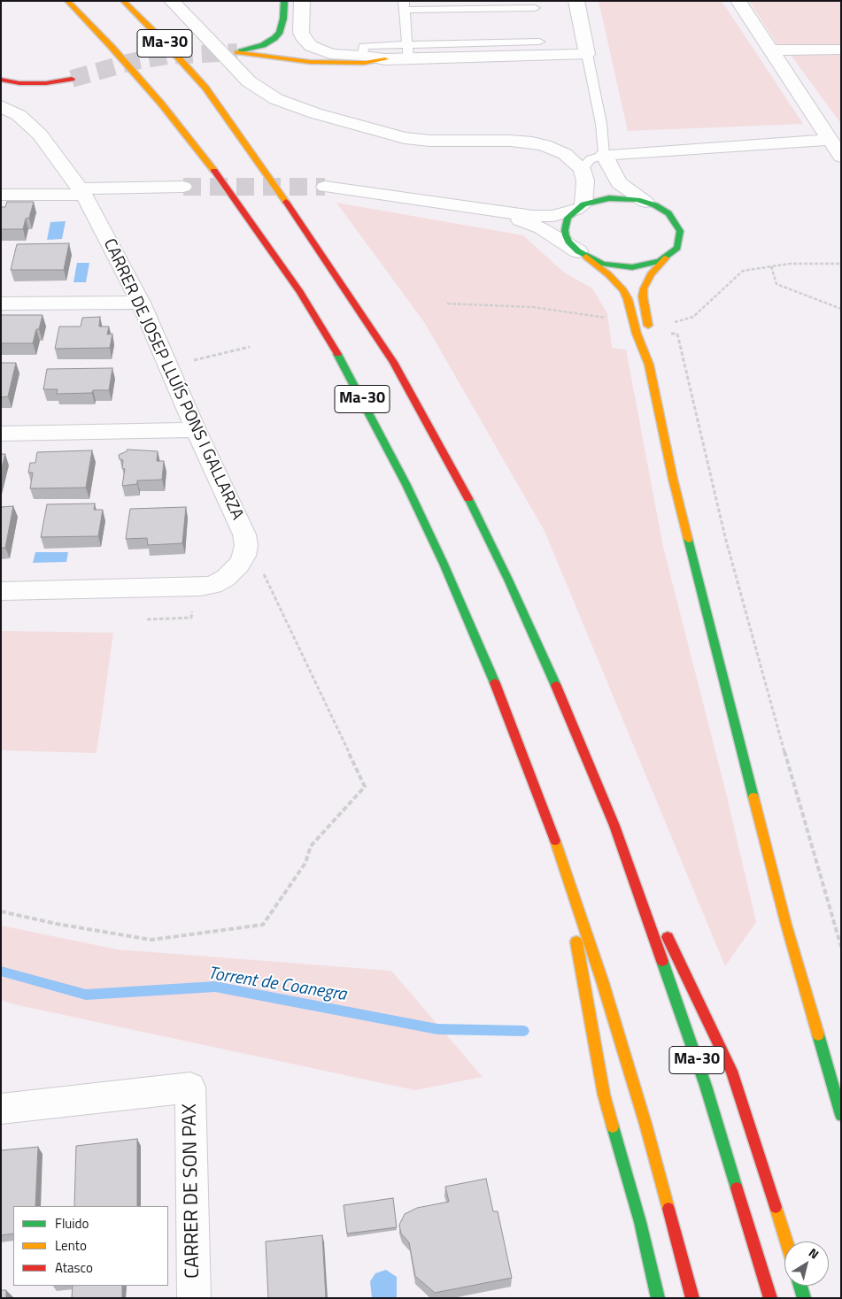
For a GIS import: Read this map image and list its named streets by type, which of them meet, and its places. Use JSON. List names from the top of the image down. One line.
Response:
{"streets":{"main road":["Ma-30"],"street":["CARRER DE JOSEP LLUÍS PONS I GALLARZA","CARRER DE SON PAX"]},"water":["Torrent de Coanegra"],"legend":["Fluido","Lento","Atasco"],"north":"top right"}
